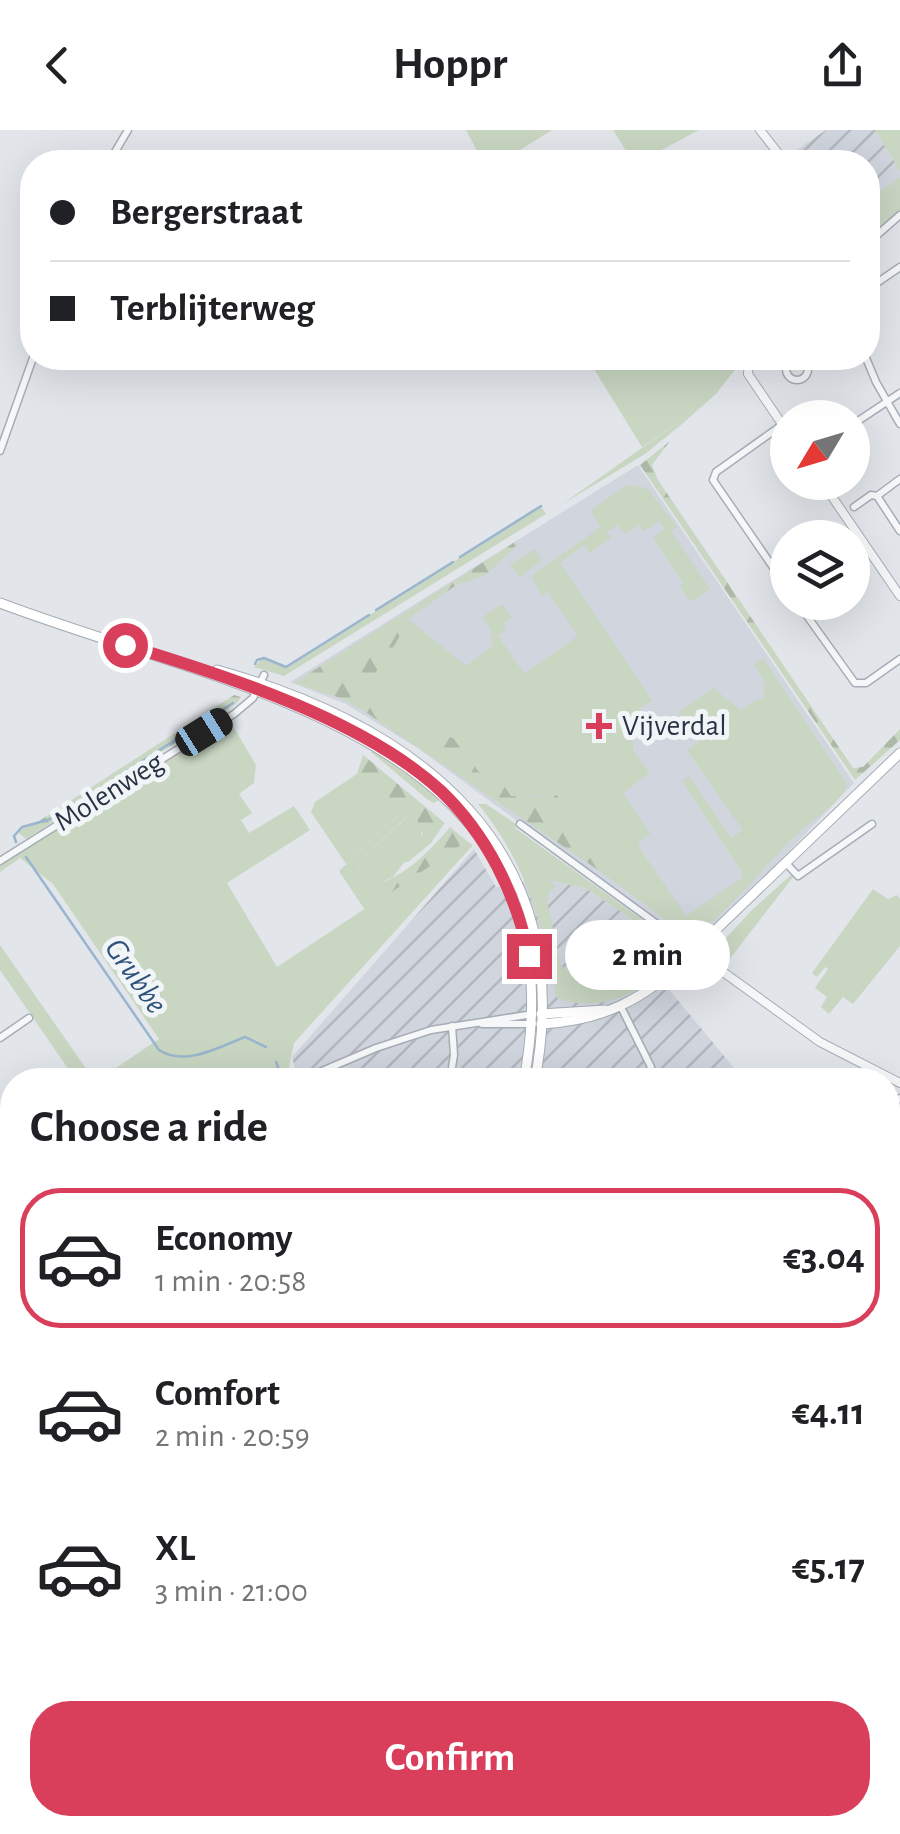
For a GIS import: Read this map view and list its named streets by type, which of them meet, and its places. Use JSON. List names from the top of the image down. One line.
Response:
{"streets":{"street":["Molenweg"]},"water":["Grubbe"],"places":{"health":["Vijverdal"]},"north":"bottom left","page":{"header":"Hoppr","banner":["Bergerstraat","Terblijterweg"],"bubble":"2 min","heading":"Choose a ride","list":[{"name":"Economy","note":"1 min · 20:58","value":"€3.04"},{"name":"Comfort","note":"2 min · 20:59","value":"€4.11"},{"name":"XL","note":"3 min · 21:00","value":"€5.17"}],"buttons":"Confirm"}}
